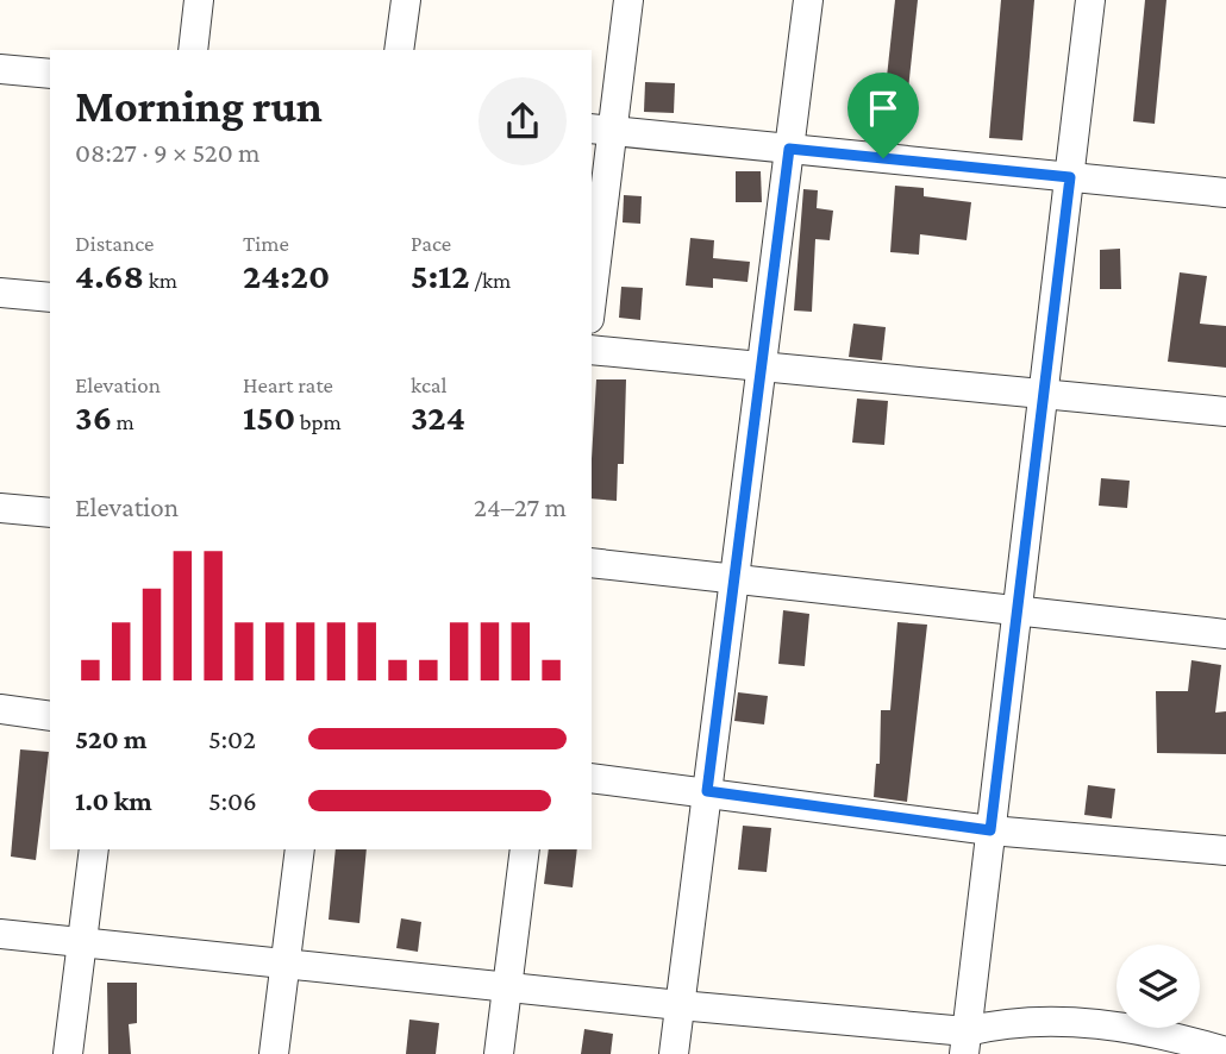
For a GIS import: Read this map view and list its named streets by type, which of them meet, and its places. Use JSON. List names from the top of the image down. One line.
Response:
{"page":{"heading":["Morning run","08:27 · 9 × 520 m"],"stats":[["Distance","4.68 km"],["Time","24:20"],["Pace","5:12 /km"],["Elevation","36 m"],["Heart rate","150 bpm"],["kcal","324"]],"chart":["Elevation","24–27 m"],"list":[{"name":"520 m","note":"5:02"},{"name":"1.0 km","note":"5:06"}]}}
